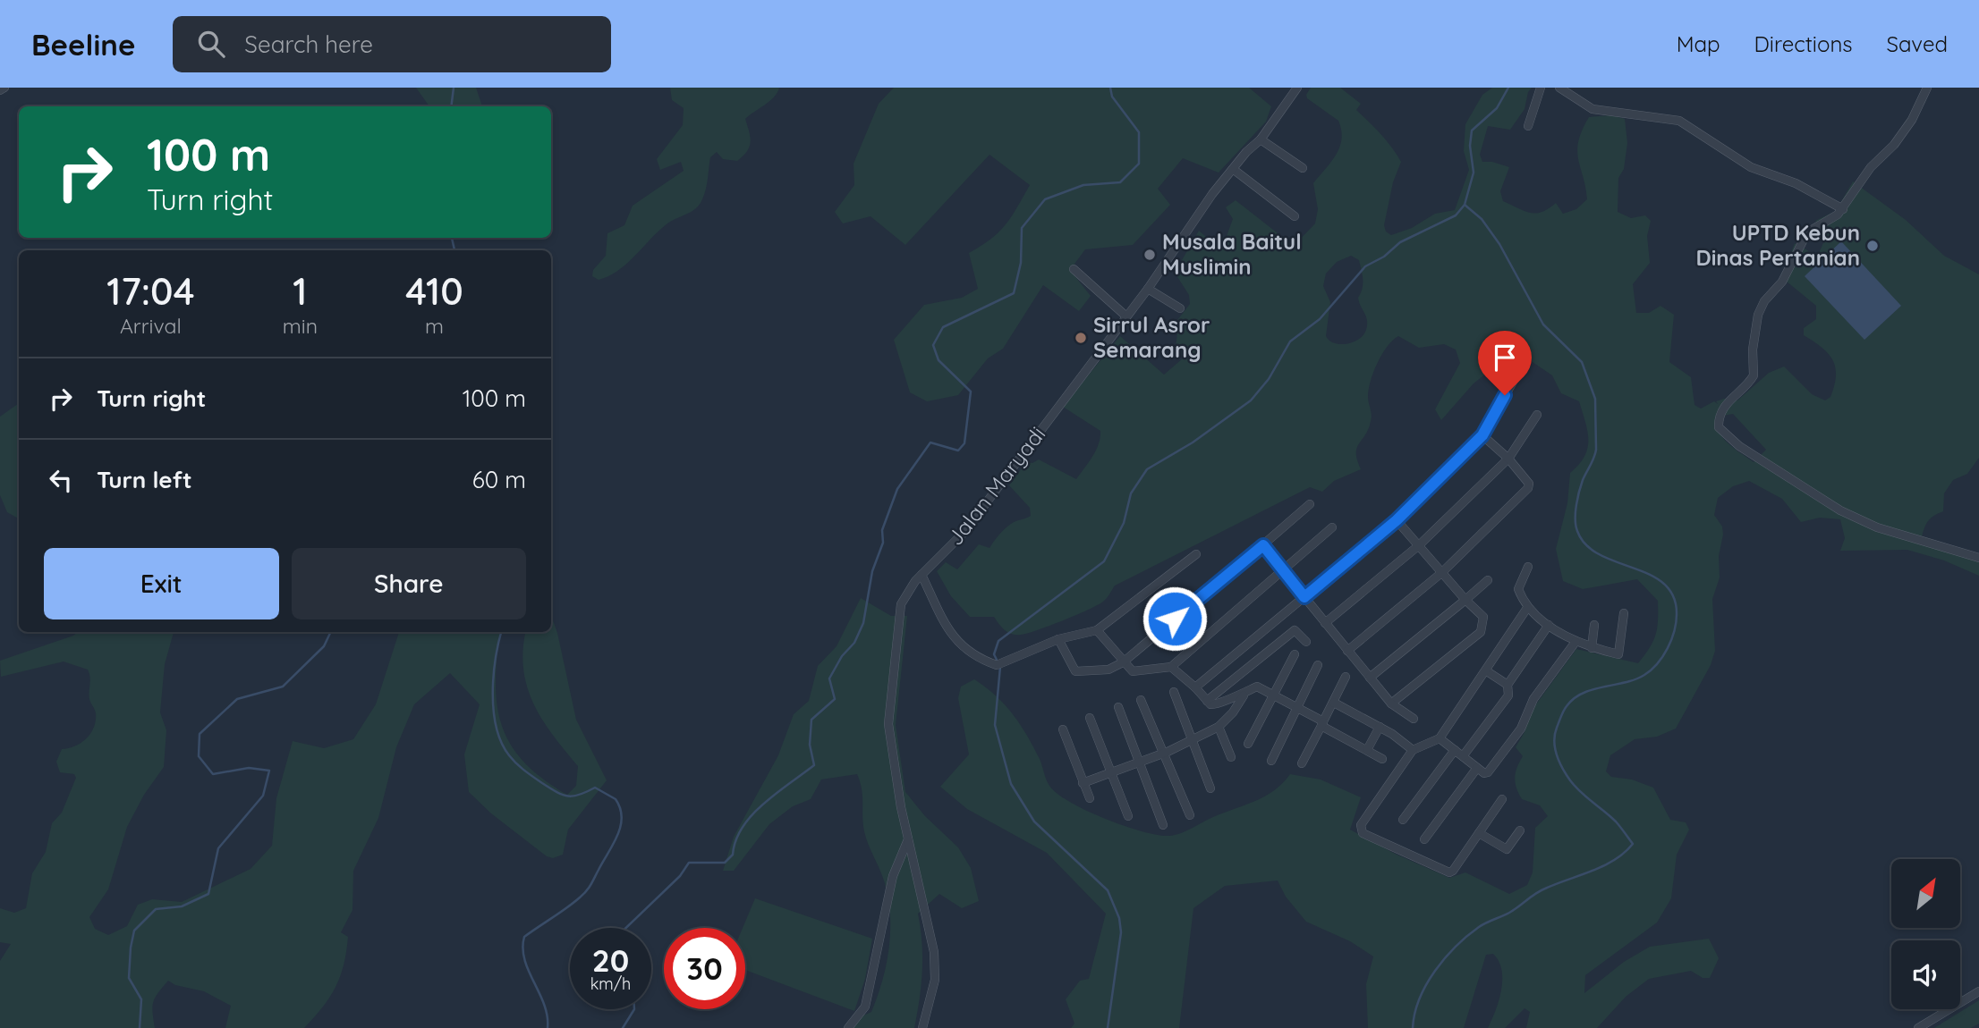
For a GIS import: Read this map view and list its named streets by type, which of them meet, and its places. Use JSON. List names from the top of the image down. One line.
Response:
{"streets":{"street":["Jalan Maryadi"]},"places":["UPTD Kebun Dinas Pertanian","Musala Baitul Muslimin","Sirrul Asror Semarang"],"north":"top right","page":{"header":"Beeline","search":"Search here","nav":["Map","Directions","Saved"],"turn":["100 m","Turn right"],"eta":["17:04","Arrival","1","min","410","m"],"list":[{"name":"Turn right","value":"100 m"},{"name":"Turn left","value":"60 m"}],"buttons":["Exit","Share"],"speed":"20 km/h","limit":"30"}}
